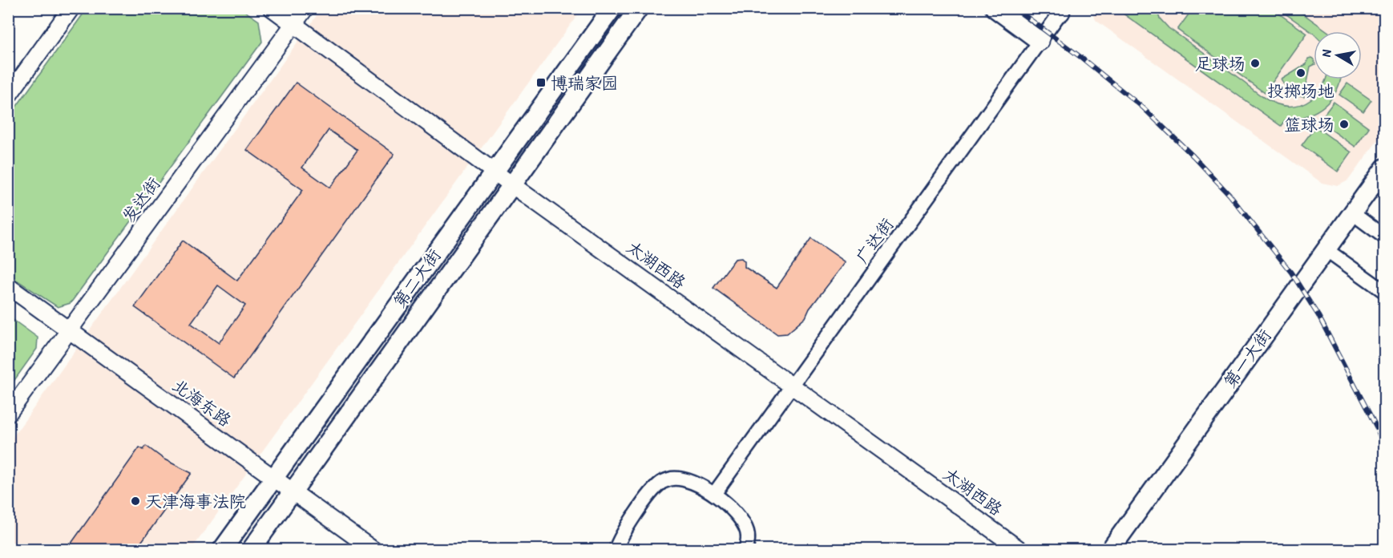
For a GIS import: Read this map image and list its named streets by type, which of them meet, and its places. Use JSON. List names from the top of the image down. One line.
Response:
{"streets":{"main road":["第二大街","第一大街"],"street":["发达街","广达街","太湖西路","北海东路"]},"crossings":[["发达街","太湖西路"],["发达街","北海东路"],["广达街","太湖西路"],["太湖西路","第二大街"],["第二大街","北海东路"]],"places":{"other":["足球场","投掷场地","篮球场","天津海事法院"],"transit":["博瑞家园"]},"north":"left"}
